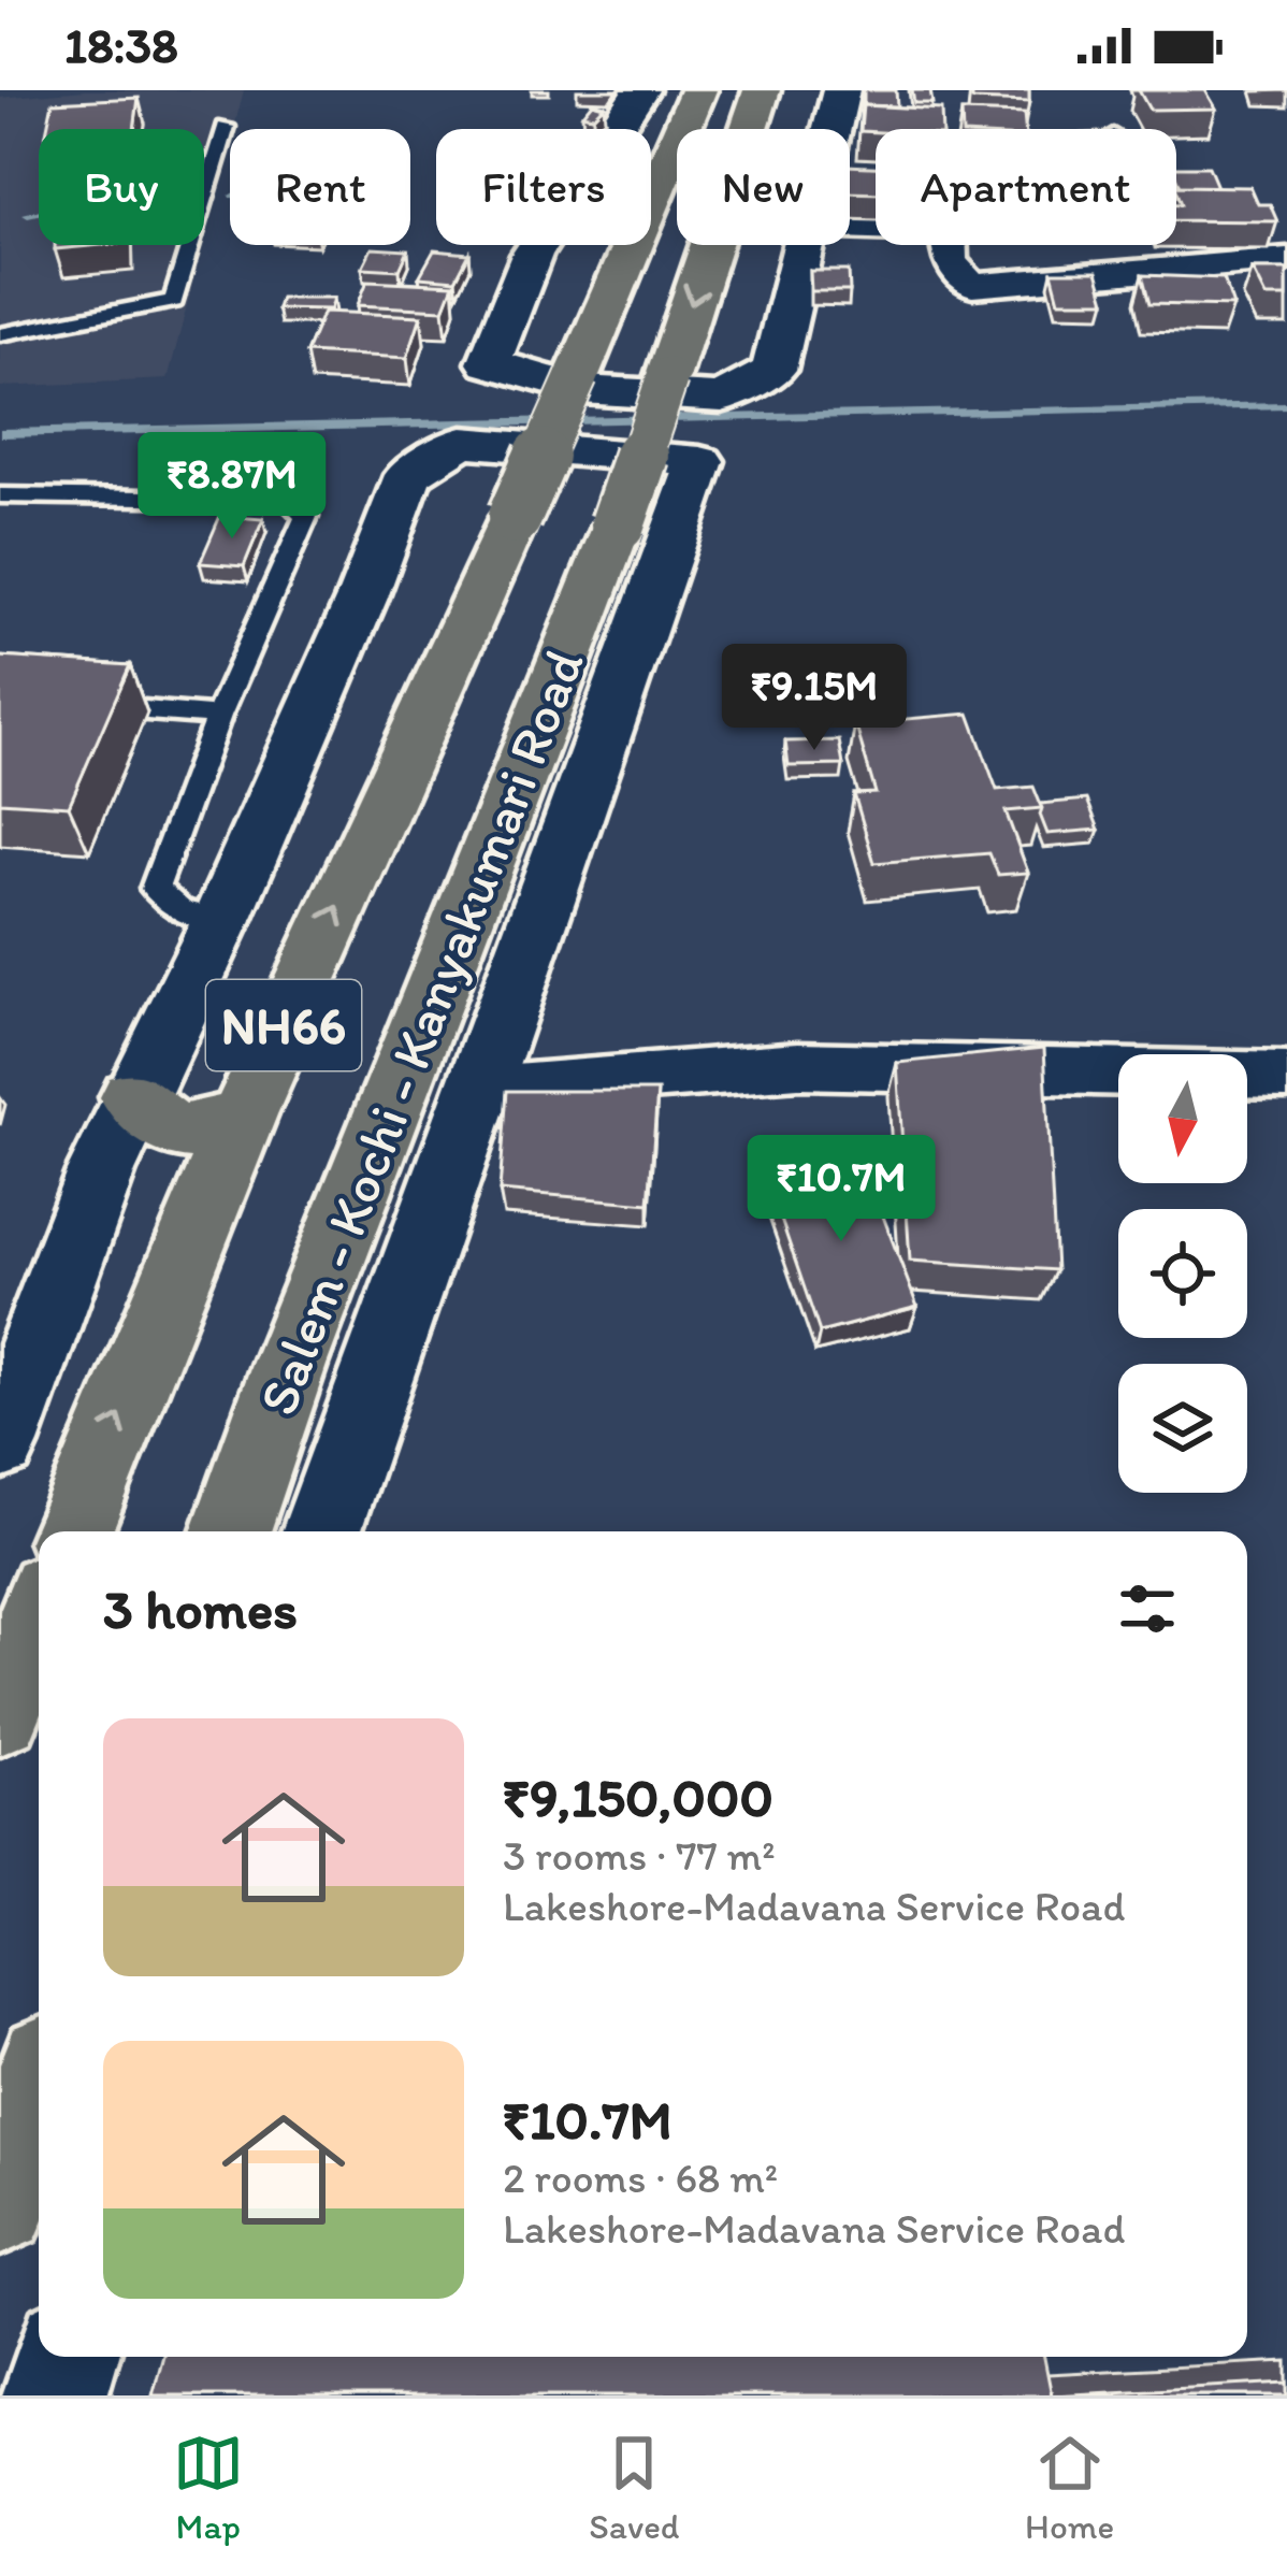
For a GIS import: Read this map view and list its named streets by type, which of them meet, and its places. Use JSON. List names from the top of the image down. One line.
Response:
{"streets":{"highway":["NH66","Salem - Kochi - Kanyakumari Road"]},"north":"bottom","page":{"status":"18:38","chip":["Buy","Rent","Filters","New","Apartment"],"price":["₹8.87M","₹9.15M","₹10.7M"],"heading":"3 homes","list":[{"name":"₹9,150,000","note":"3 rooms · 77 m² · Lakeshore-Madavana Service Road"},{"name":"₹10.7M","note":"2 rooms · 68 m² · Lakeshore-Madavana Service Road"}],"tabs":["Map","Saved","Home"]}}
